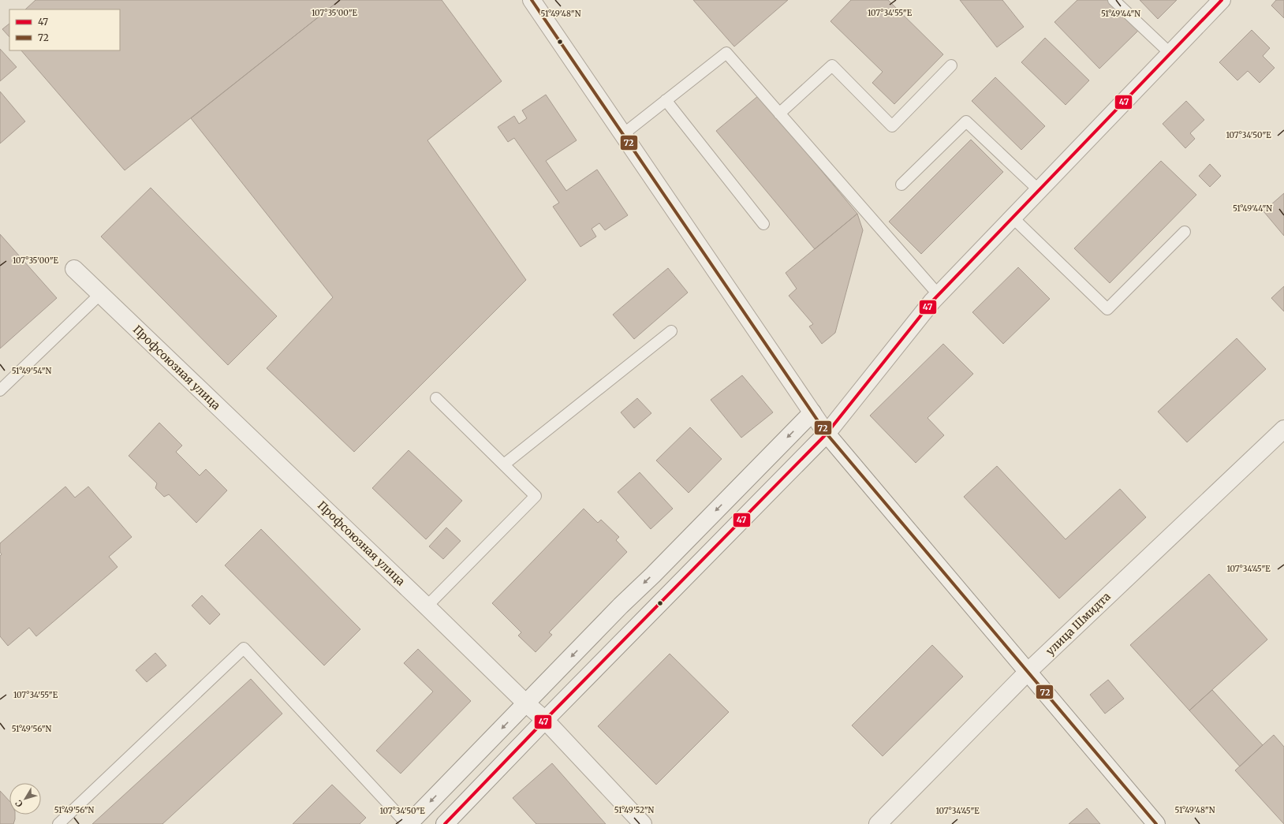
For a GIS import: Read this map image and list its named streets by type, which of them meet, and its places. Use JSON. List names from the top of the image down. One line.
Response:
{"streets":{"street":["Профсоюзная улица","улица Шмидта"]},"lines":["transit line 47","transit line 72"],"legend":["47","72"],"north":"bottom left","coordinates":["107°35'00\"E","107°34'55\"E","51°49'48\"N","51°49'44\"N","107°34'50\"E","51°49'54\"N","107°34'45\"E","51°49'56\"N","51°49'52\"N"]}
